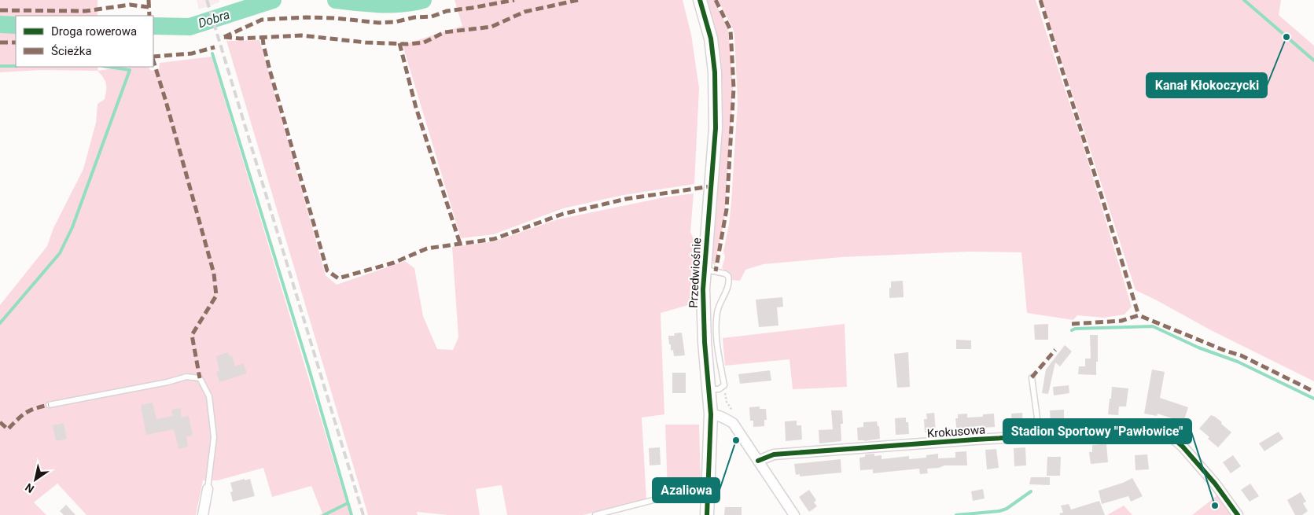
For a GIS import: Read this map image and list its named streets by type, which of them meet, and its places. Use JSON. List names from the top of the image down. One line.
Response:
{"streets":{"street":["Przedwiośnie","Krokusowa"]},"water":["Dobra"],"places":["Kanał Kłokoczycki","Azaliowa","Stadion Sportowy \"Pawłowice\""],"legend":["Droga rowerowa","Ścieżka"],"north":"bottom left"}
